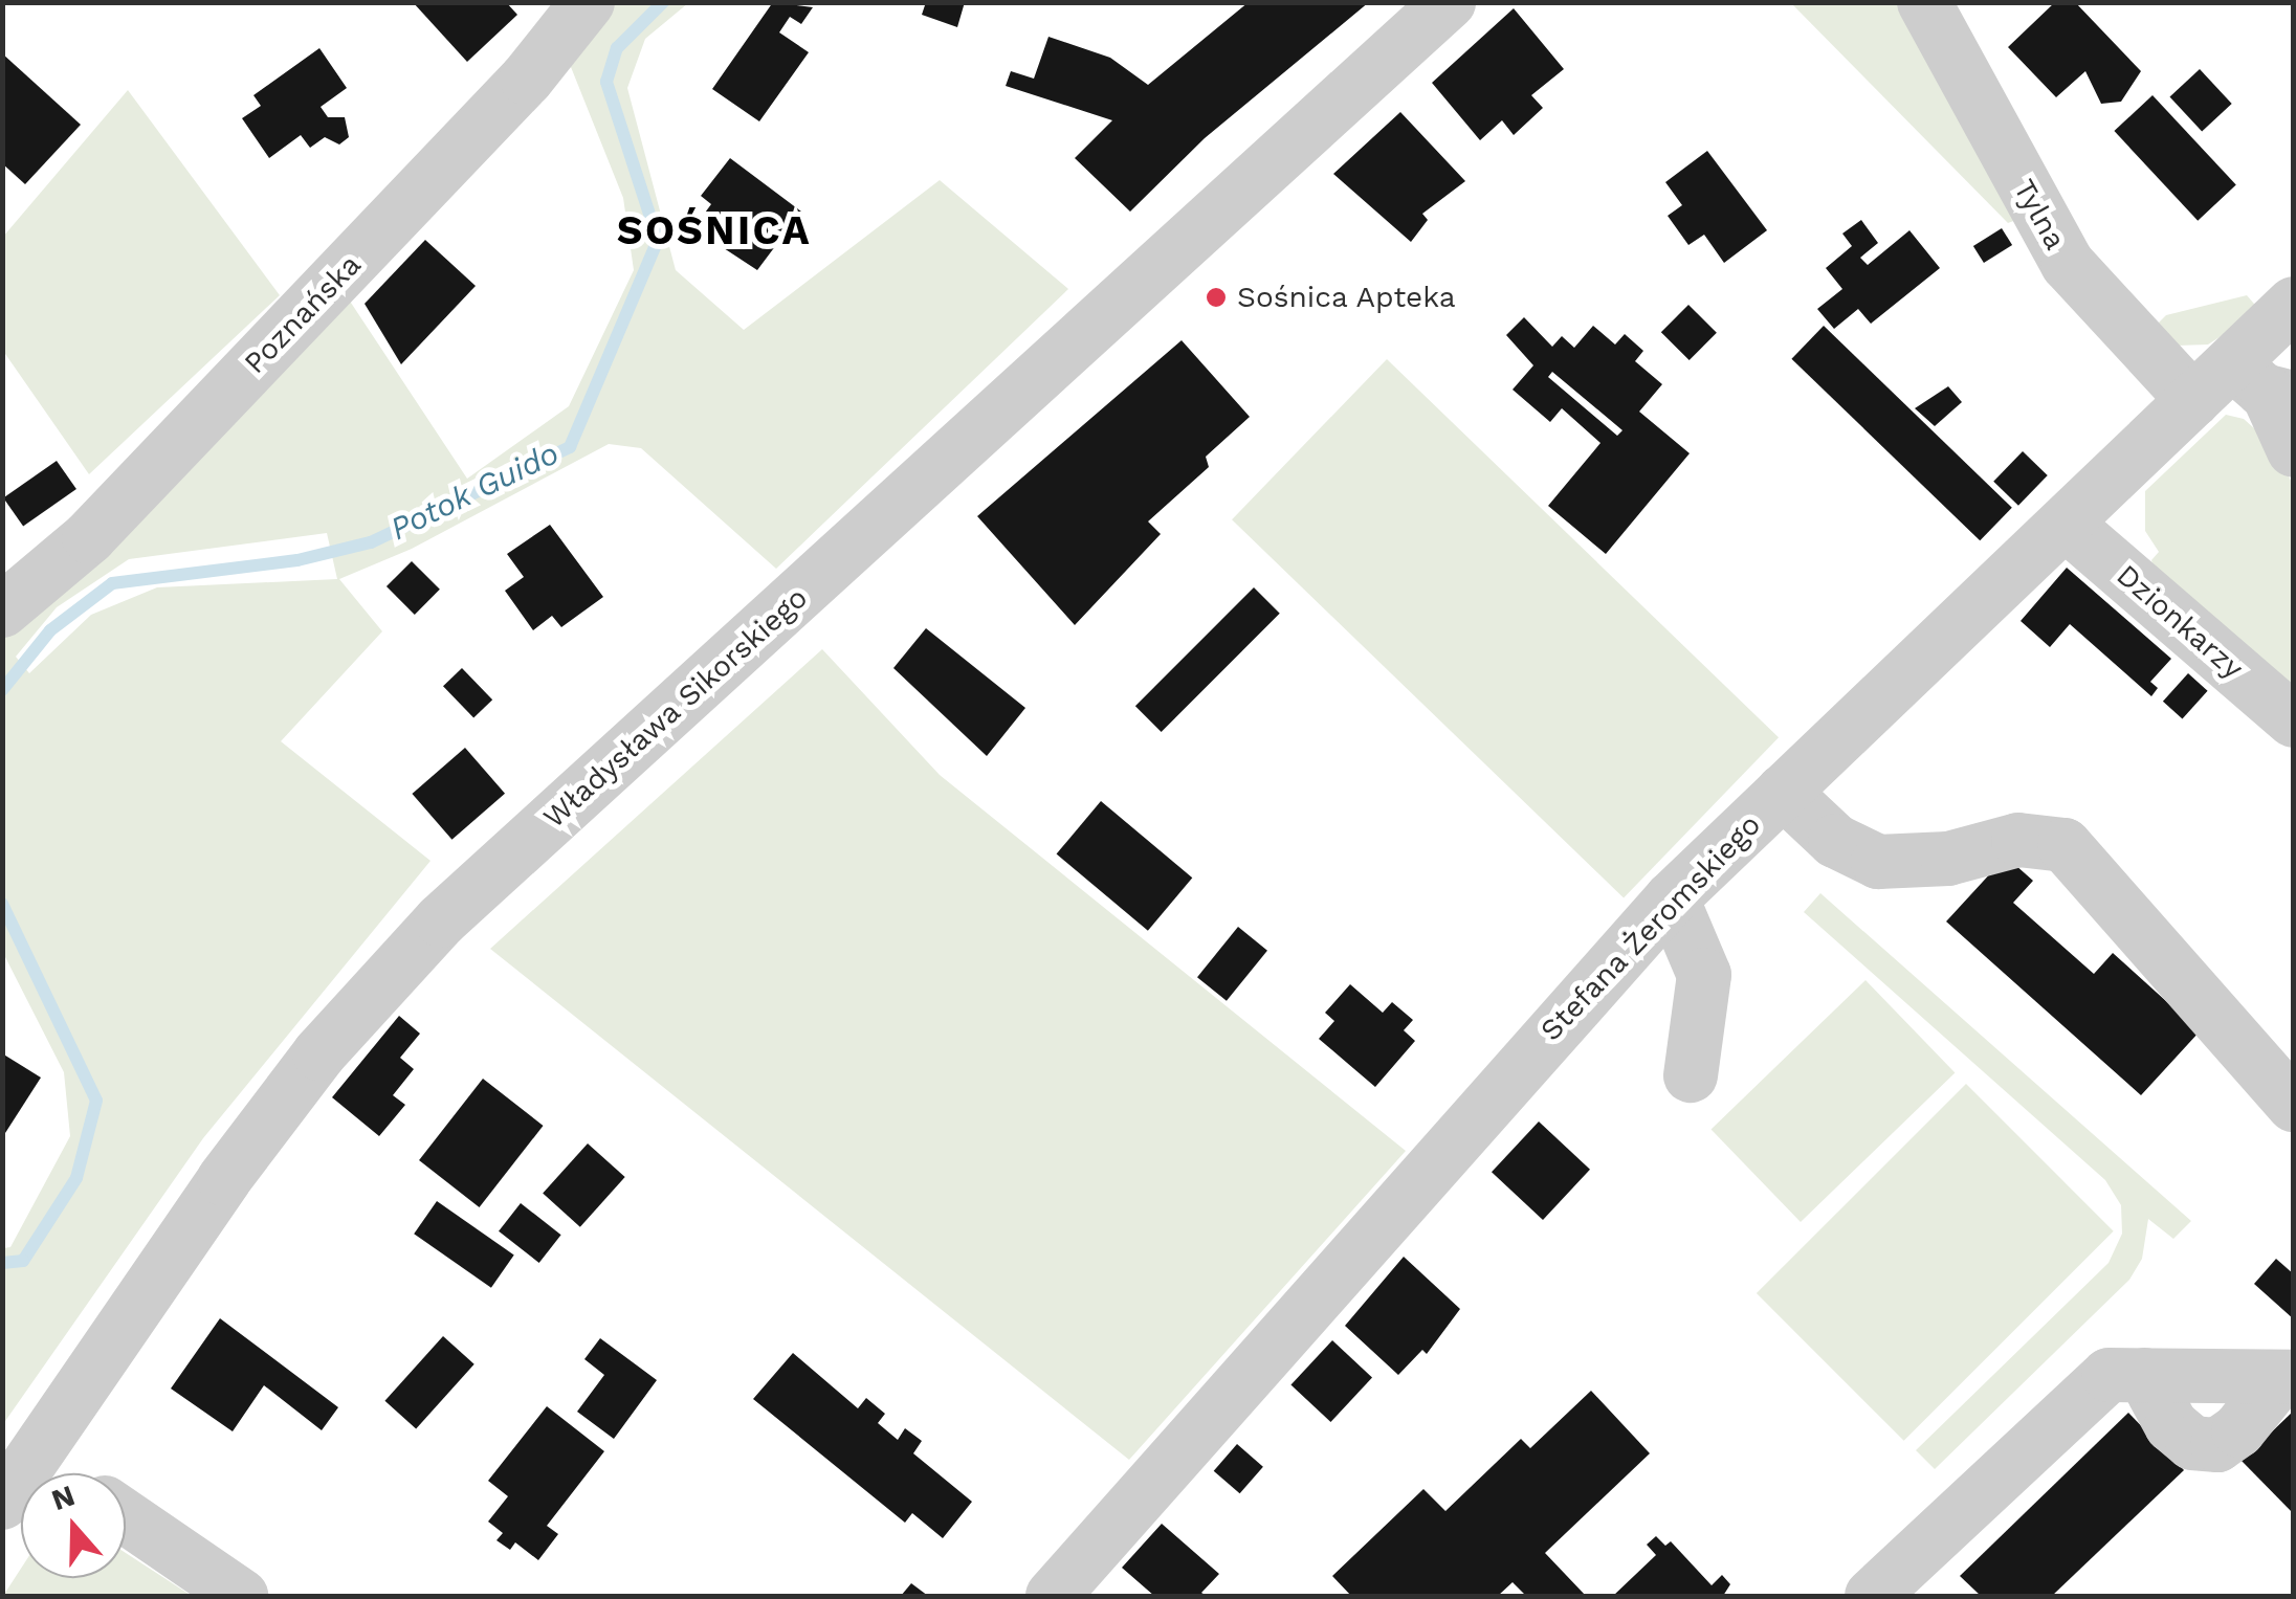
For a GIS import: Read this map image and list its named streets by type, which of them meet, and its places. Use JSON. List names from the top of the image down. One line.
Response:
{"streets":{"street":["Tylna","Poznańska","Dzionkarzy","Władysława Sikorskiego","Stefana Żeromskiego"]},"crossings":[["Tylna","Stefana Żeromskiego"],["Dzionkarzy","Stefana Żeromskiego"]],"districts":["SOŚNICA"],"water":["Potok Guido"],"places":["Sośnica Apteka"],"north":"top"}
